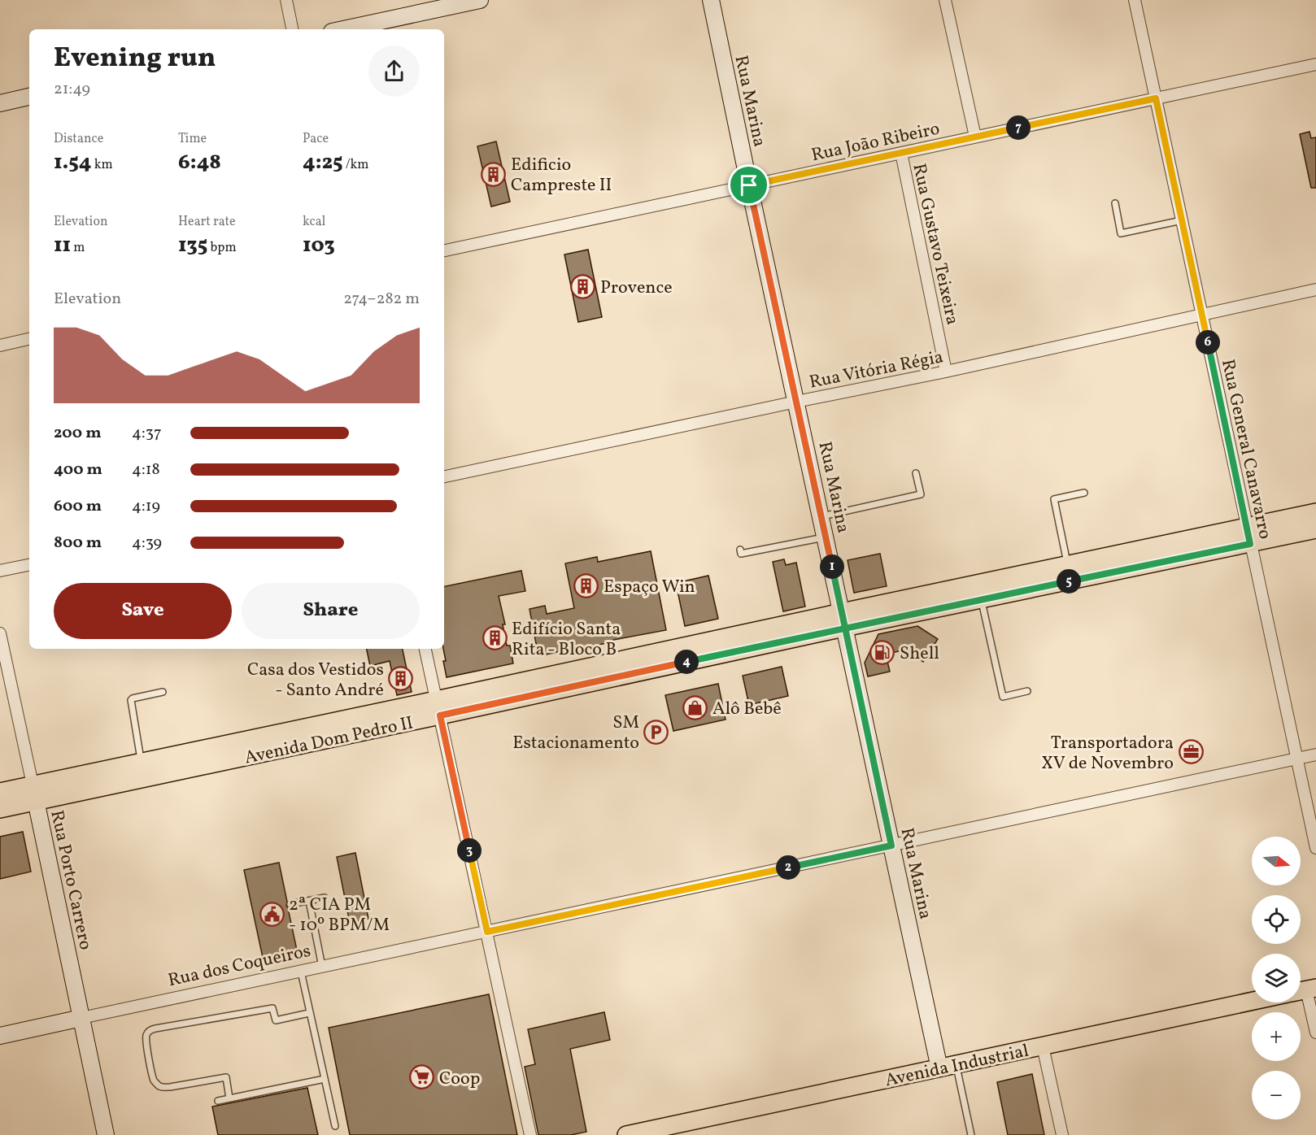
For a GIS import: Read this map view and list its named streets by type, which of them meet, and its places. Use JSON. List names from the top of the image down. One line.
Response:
{"streets":{"main road":["Avenida Dom Pedro II","Avenida Industrial"],"street":["Rua Marina","Rua João Ribeiro","Rua Gustavo Teixeira","Rua Vitória Régia","Rua General Canavarro","Rua Porto Carrero","Rua dos Coqueiros"]},"crossings":[["Rua Marina","Rua João Ribeiro"],["Rua Marina","Rua Vitória Régia"],["Rua Marina","Avenida Dom Pedro II"],["Rua Marina","Rua dos Coqueiros"],["Rua Marina","Avenida Industrial"],["Rua João Ribeiro","Rua Gustavo Teixeira"],["Rua João Ribeiro","Rua General Canavarro"],["Rua Gustavo Teixeira","Rua Vitória Régia"],["Rua Vitória Régia","Rua General Canavarro"],["Rua General Canavarro","Avenida Dom Pedro II"],["Rua General Canavarro","Rua dos Coqueiros"],["Avenida Dom Pedro II","Rua Porto Carrero"],["Rua Porto Carrero","Rua dos Coqueiros"]],"places":{"building":["Edificio Campreste II","Provence","Espaço Win","Edifício Santa Rita - Bloco B","Casa dos Vestidos - Santo André"],"fuel station":["Shell"],"shop":["Alô Bebê"],"parking":["SM Estacionamento"],"office":["Transportadora XV de Novembro"],"public building":["2ª CIA PM - 10º BPM/M"],"supermarket":["Coop"]},"north":"right","page":{"heading":["Evening run","21:49"],"stats":[["Distance","1.54 km"],["Time","6:48"],["Pace","4:25 /km"],["Elevation","11 m"],["Heart rate","135 bpm"],["kcal","103"]],"pins":["7","6","1","5","4","3","2"],"chart":["Elevation","274–282 m"],"list":[{"name":"200 m","note":"4:37"},{"name":"400 m","note":"4:18"},{"name":"600 m","note":"4:19"},{"name":"800 m","note":"4:39"}],"buttons":["Save","Share"],"map_buttons":["+","−"]}}
